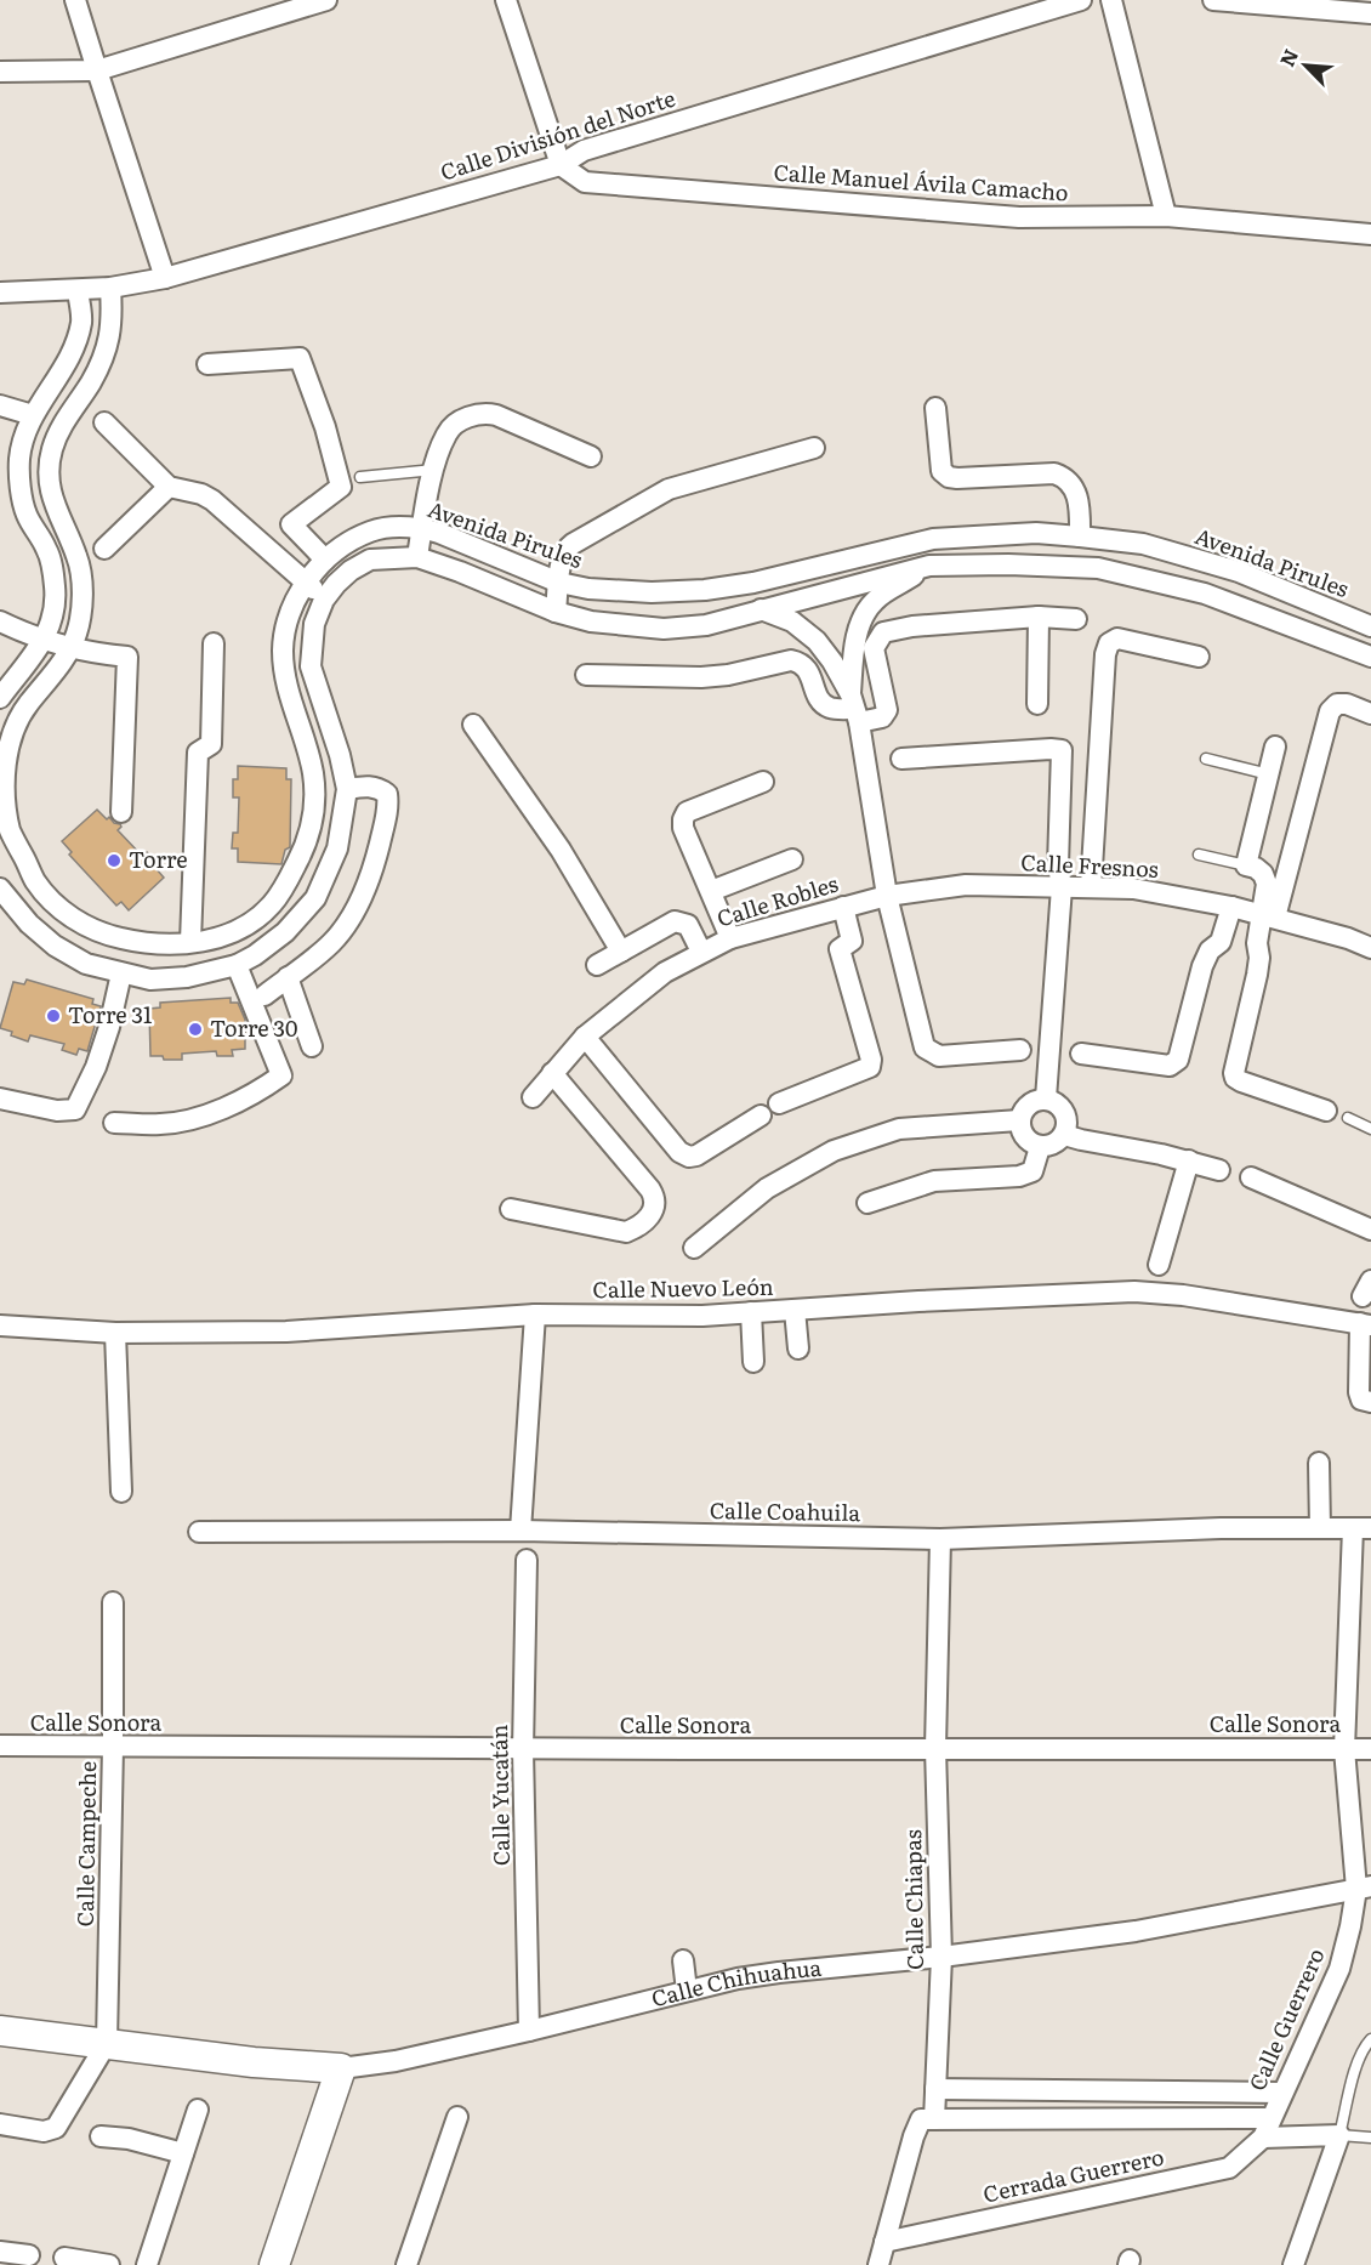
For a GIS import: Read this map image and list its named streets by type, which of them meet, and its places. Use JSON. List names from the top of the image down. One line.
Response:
{"streets":{"street":["Calle División del Norte","Calle Manuel Ávila Camacho","Avenida Pirules","Calle Fresnos","Calle Robles","Calle Nuevo León","Calle Coahuila","Calle Sonora","Calle Yucatán","Calle Campeche","Calle Chiapas","Calle Chihuahua","Calle Guerrero","Cerrada Guerrero"]},"crossings":[["Calle División del Norte","Calle Manuel Ávila Camacho"],["Calle División del Norte","Avenida Pirules"],["Calle Fresnos","Calle Robles"],["Calle Coahuila","Calle Chiapas"],["Calle Coahuila","Calle Guerrero"],["Calle Sonora","Calle Yucatán"],["Calle Sonora","Calle Campeche"],["Calle Sonora","Calle Chiapas"],["Calle Sonora","Calle Guerrero"],["Calle Yucatán","Calle Chihuahua"],["Calle Campeche","Calle Chihuahua"],["Calle Chiapas","Calle Chihuahua"],["Calle Chihuahua","Calle Guerrero"],["Calle Guerrero","Cerrada Guerrero"]],"places":["Torre","Torre 31","Torre 30"],"north":"top left"}
